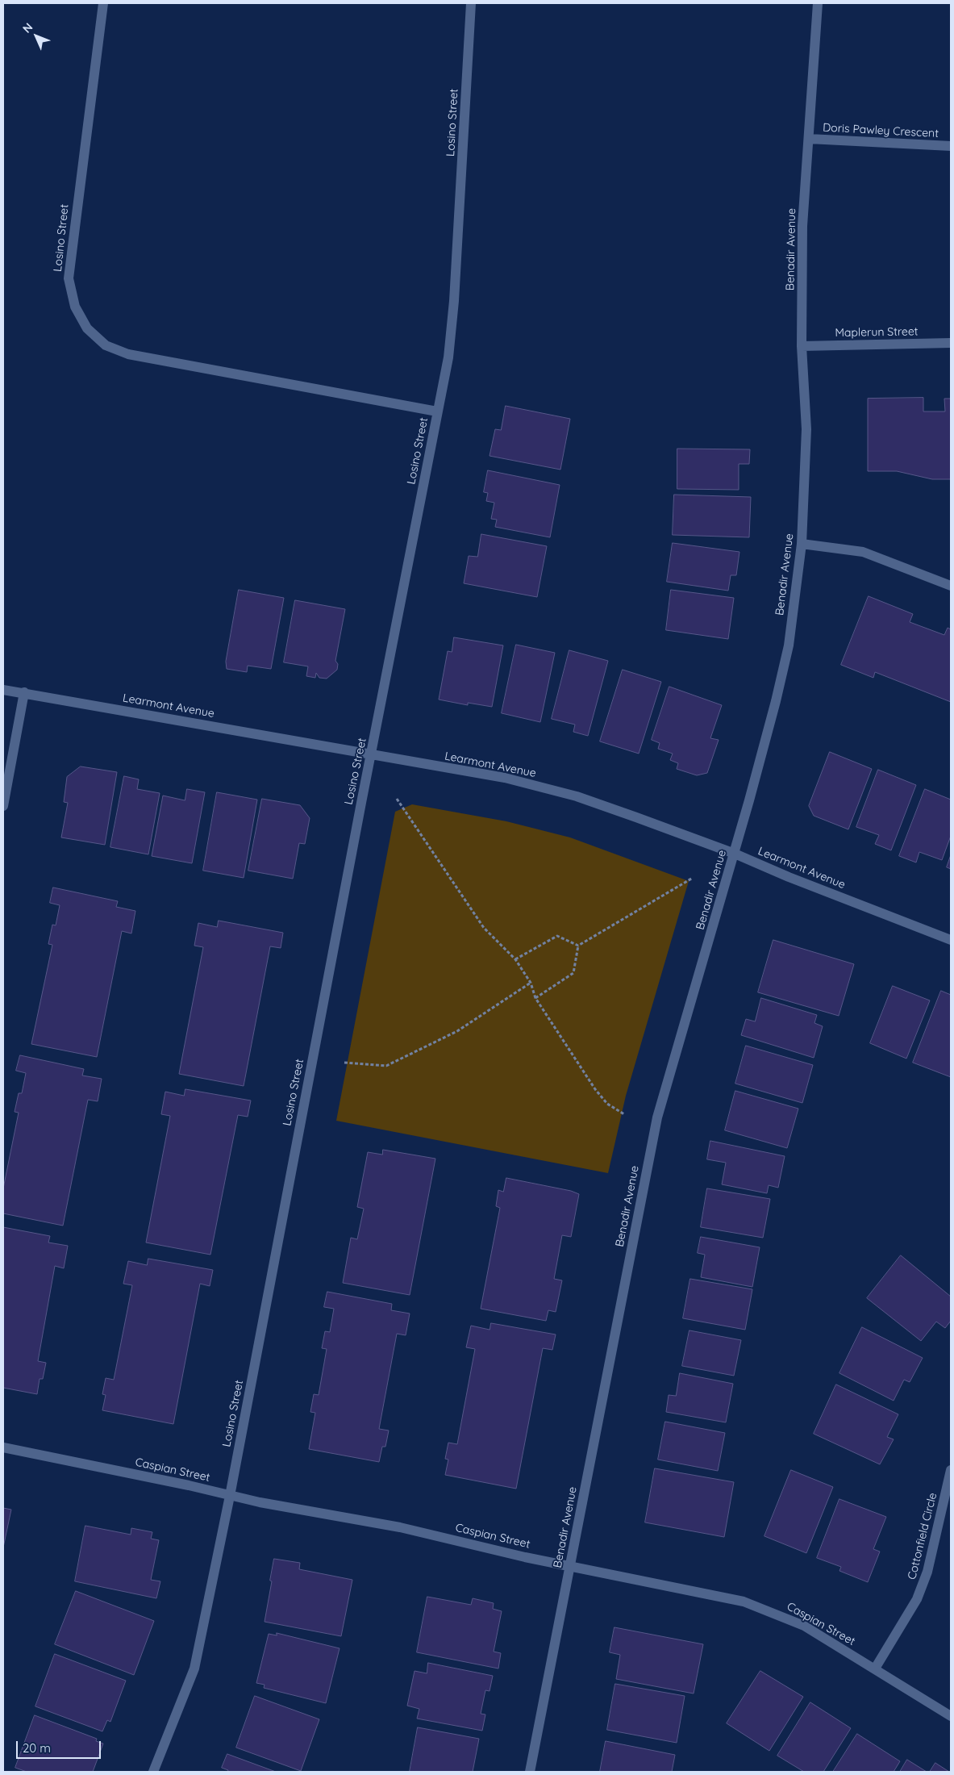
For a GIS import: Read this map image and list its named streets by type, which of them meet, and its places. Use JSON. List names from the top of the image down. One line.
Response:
{"streets":{"street":["Losino Street","Doris Pawley Crescent","Benadir Avenue","Maplerun Street","Learmont Avenue","Caspian Street","Cottonfield Circle"]},"crossings":[["Losino Street","Learmont Avenue"],["Losino Street","Caspian Street"],["Doris Pawley Crescent","Benadir Avenue"],["Benadir Avenue","Maplerun Street"],["Benadir Avenue","Learmont Avenue"],["Benadir Avenue","Caspian Street"],["Caspian Street","Cottonfield Circle"]],"scale_bar":"20 m","north":"top left"}
